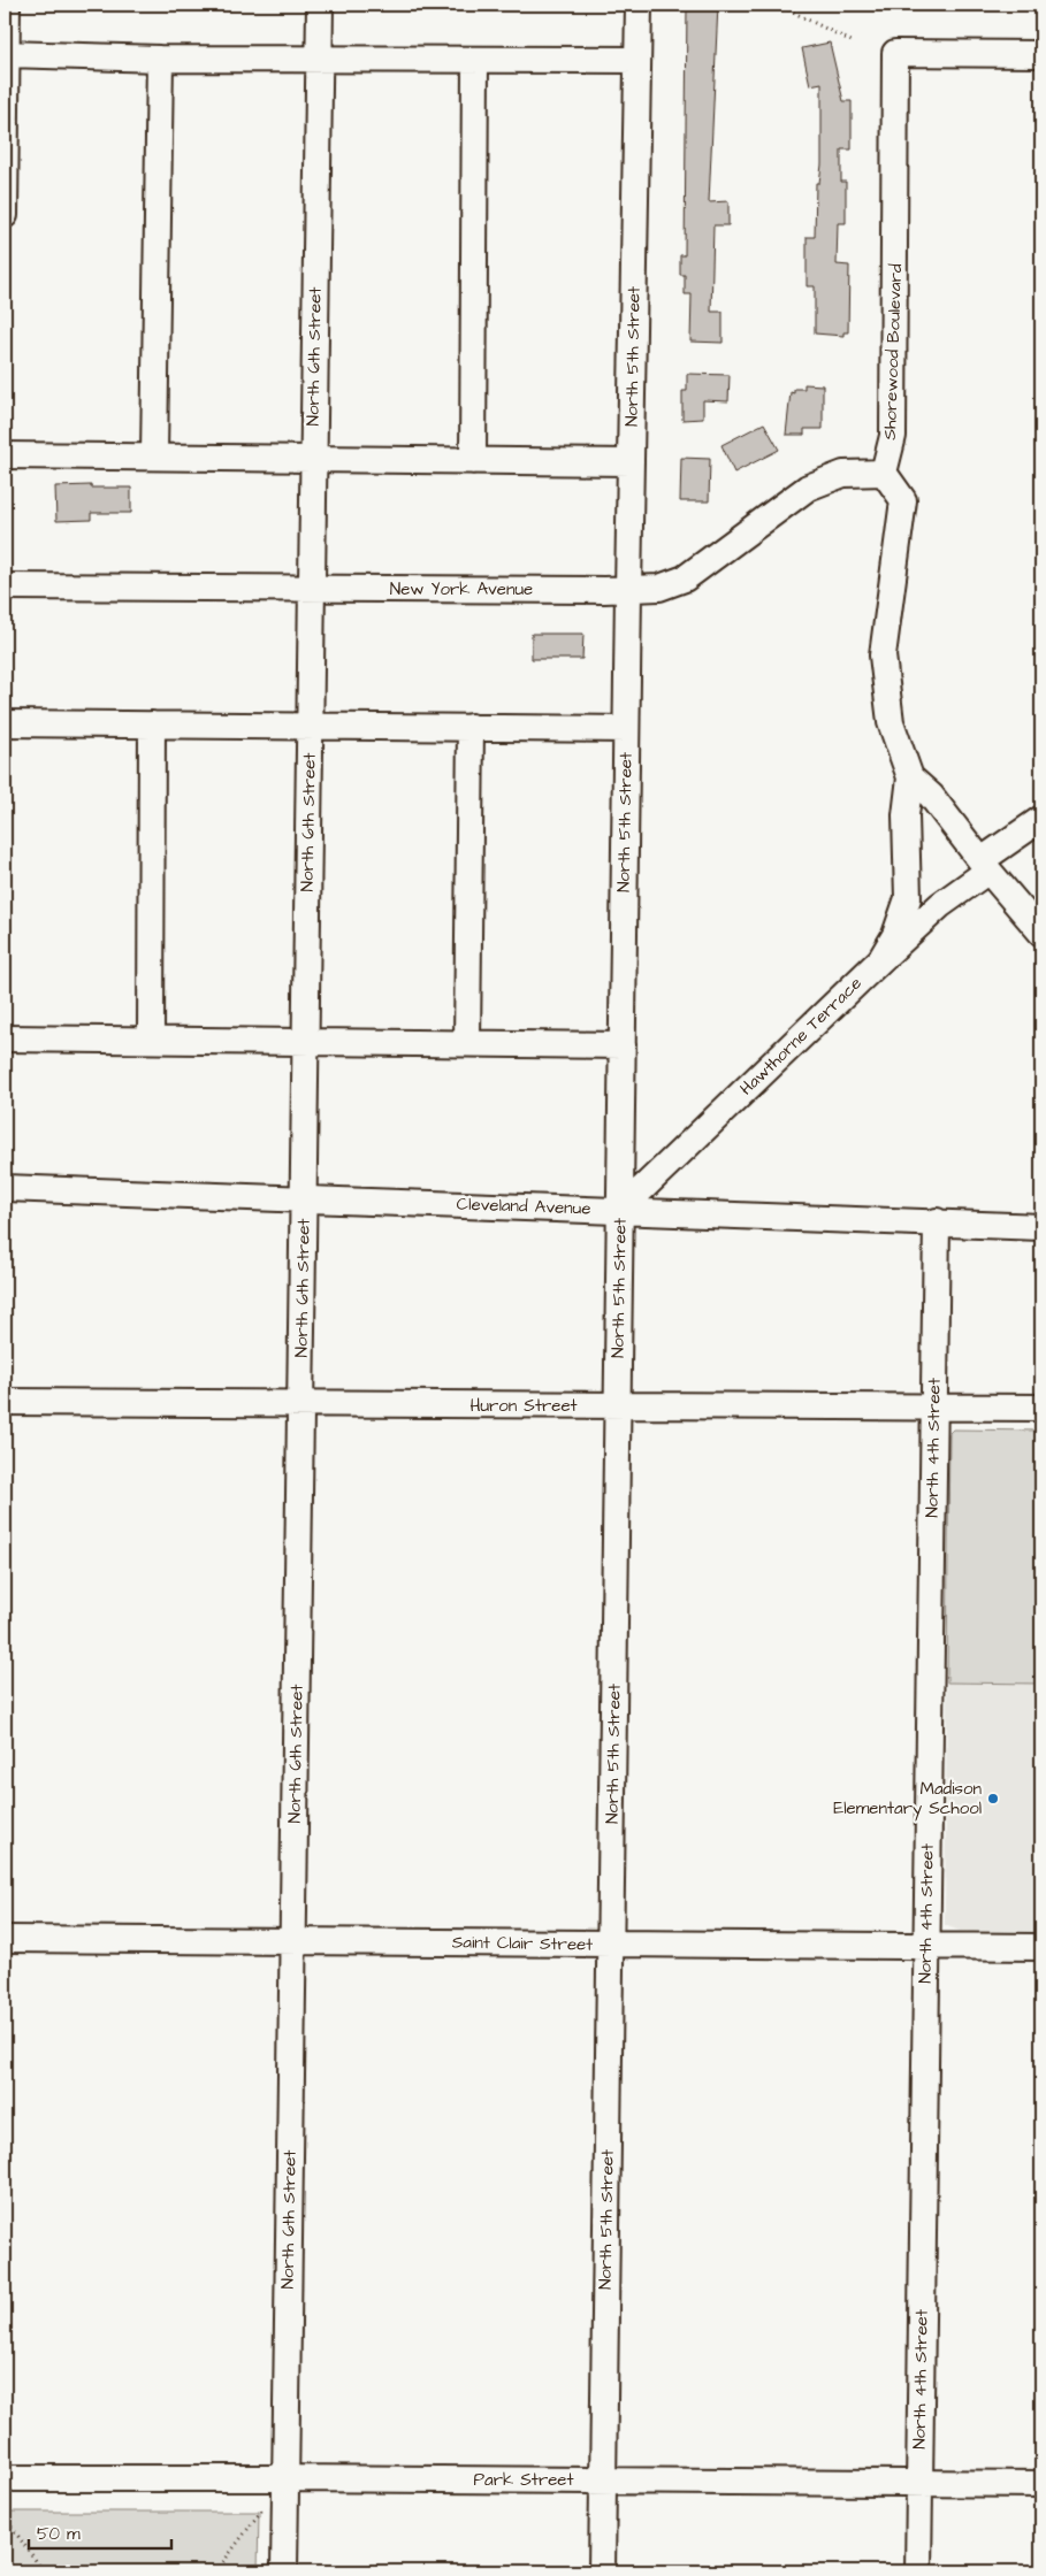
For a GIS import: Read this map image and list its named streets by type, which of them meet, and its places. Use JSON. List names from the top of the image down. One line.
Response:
{"streets":{"street":["Shorewood Boulevard","North 6th Street","North 5th Street","New York Avenue","Hawthorne Terrace","Cleveland Avenue","Huron Street","North 4th Street","Saint Clair Street","Park Street"]},"crossings":[["Shorewood Boulevard","New York Avenue"],["North 6th Street","New York Avenue"],["North 6th Street","Cleveland Avenue"],["North 6th Street","Huron Street"],["North 6th Street","Saint Clair Street"],["North 6th Street","Park Street"],["North 5th Street","New York Avenue"],["North 5th Street","Hawthorne Terrace"],["North 5th Street","Cleveland Avenue"],["North 5th Street","Huron Street"],["North 5th Street","Saint Clair Street"],["North 5th Street","Park Street"],["Hawthorne Terrace","Cleveland Avenue"],["Cleveland Avenue","North 4th Street"],["Huron Street","North 4th Street"],["North 4th Street","Saint Clair Street"],["North 4th Street","Park Street"]],"places":["Madison Elementary School"],"scale_bar":"50 m"}
